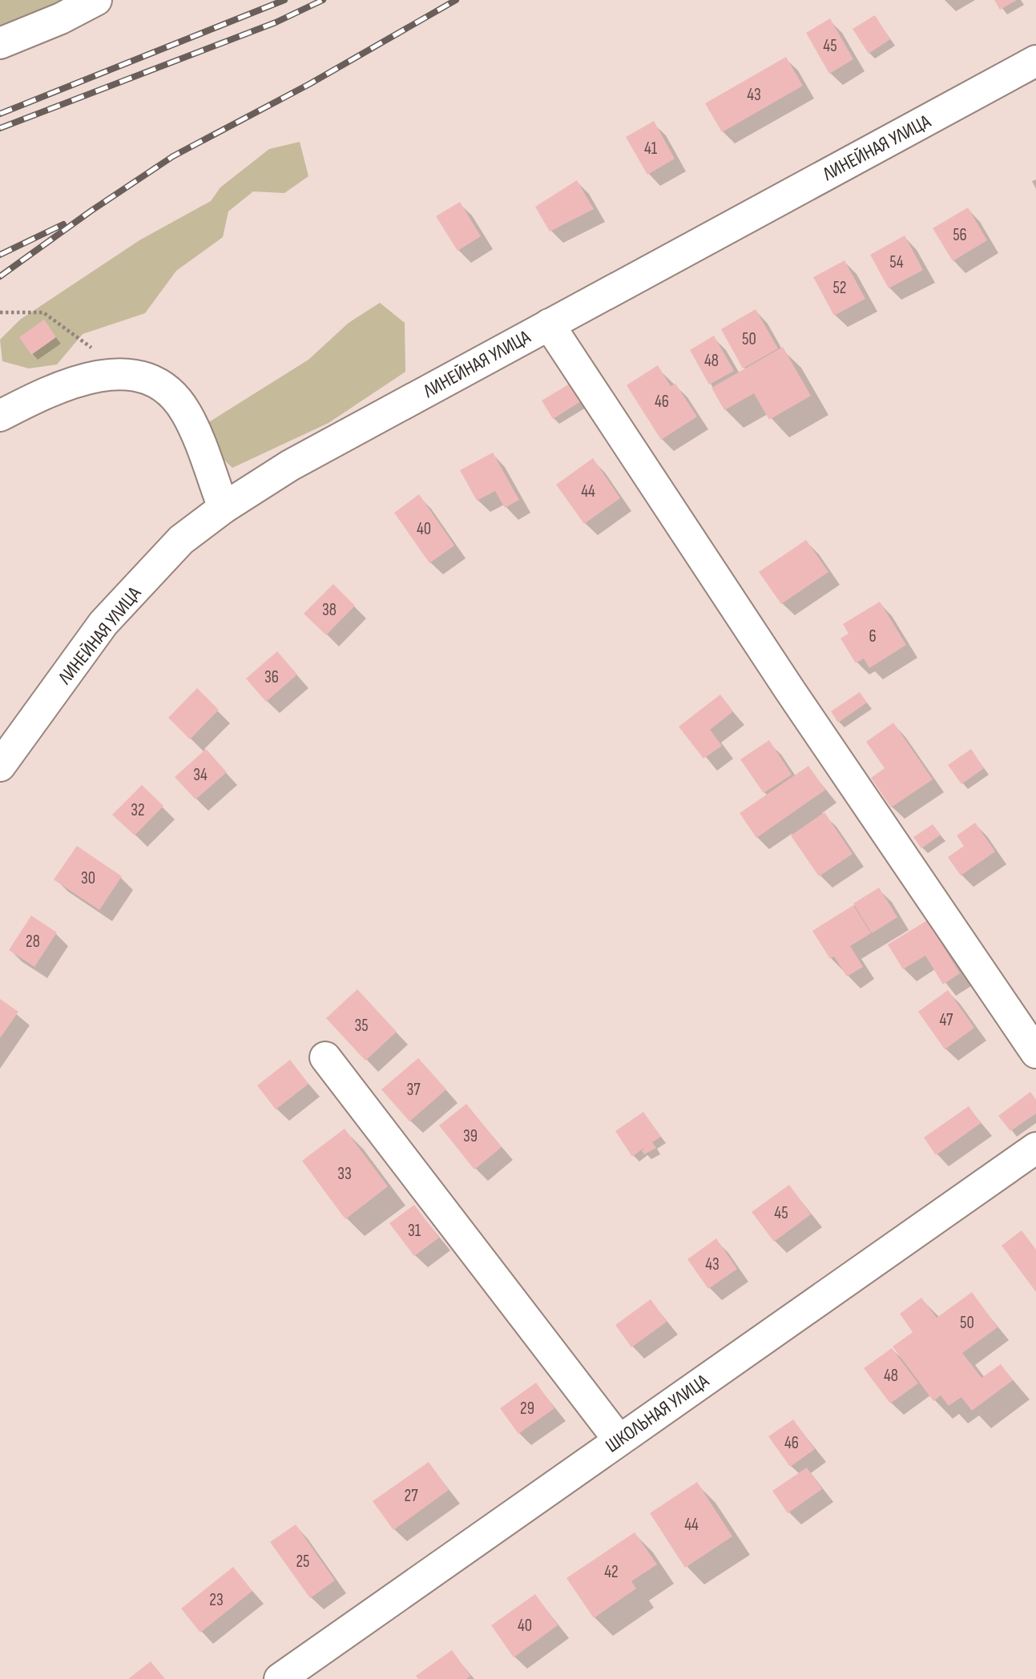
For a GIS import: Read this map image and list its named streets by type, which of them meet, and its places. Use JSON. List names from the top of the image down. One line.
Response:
{"streets":{"street":["ЛИНЕЙНАЯ УЛИЦА","ШКОЛЬНАЯ УЛИЦА"]},"house_numbers":["45","43","41","56","54","52","50","48","46","44","40","38","6","36","34","32","30","28","47","35","37","39","33","45","31","43","50","48","29","46","27","44","25","42","23","40"]}
